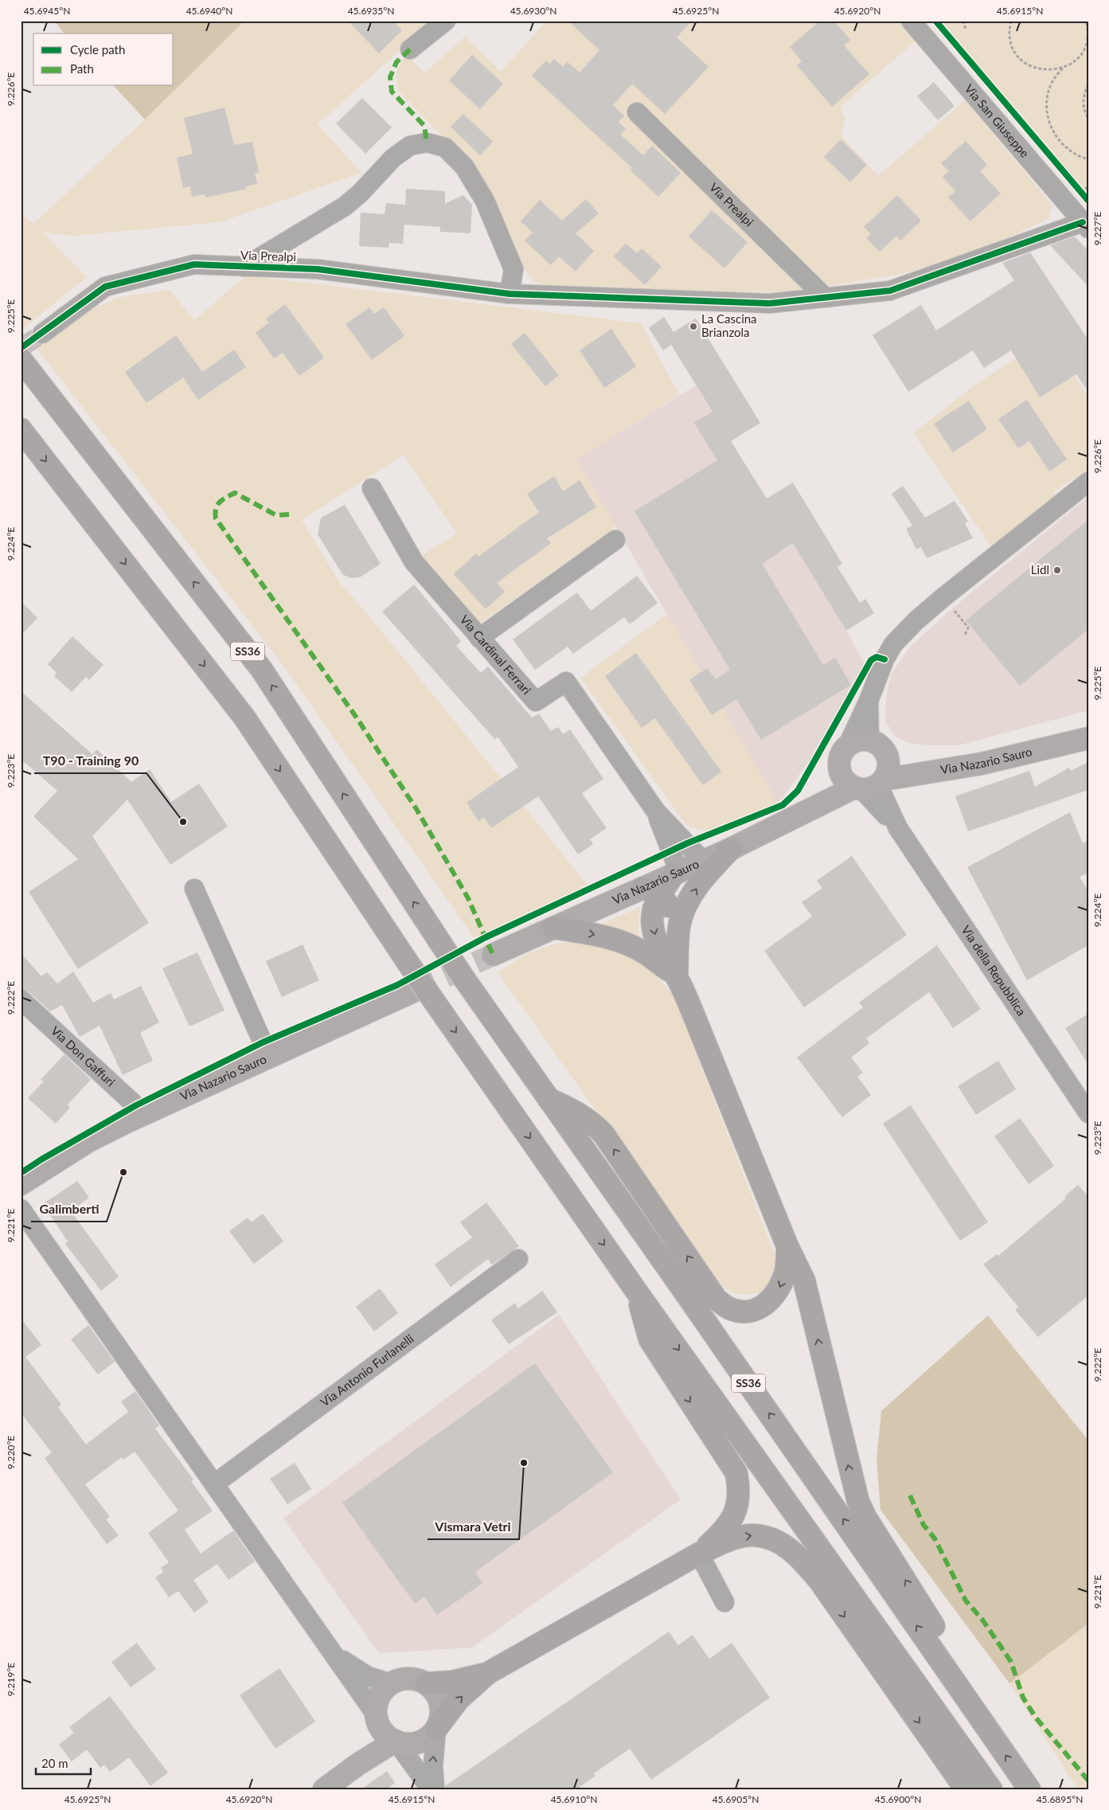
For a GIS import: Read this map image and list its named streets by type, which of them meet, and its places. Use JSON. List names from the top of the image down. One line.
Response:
{"streets":{"highway":["SS36"],"main road":["Via Nazario Sauro"],"street":["Via San Giuseppe","Via Prealpi","Via Cardinal Ferrari","Via della Repubblica","Via Don Gaffuri","Via Antonio Furlanelli"]},"crossings":[["Via San Giuseppe","Via Prealpi"],["Via Cardinal Ferrari","Via Nazario Sauro"],["Via Nazario Sauro","Via della Repubblica"],["Via Nazario Sauro","Via Don Gaffuri"]],"places":["La Cascina Brianzola","Lidl","T90 - Training 90","Galimberti","Vismara Vetri"],"legend":["Cycle path","Path"],"scale_bar":"20 m","coordinates":["45.6945°N","45.6940°N","45.6935°N","45.6930°N","45.6925°N","45.6920°N","45.6915°N","9.226°E","9.227°E","9.225°E","9.224°E","9.223°E","9.222°E","9.221°E","9.220°E","9.219°E","45.6910°N","45.6905°N","45.6900°N","45.6895°N"]}
